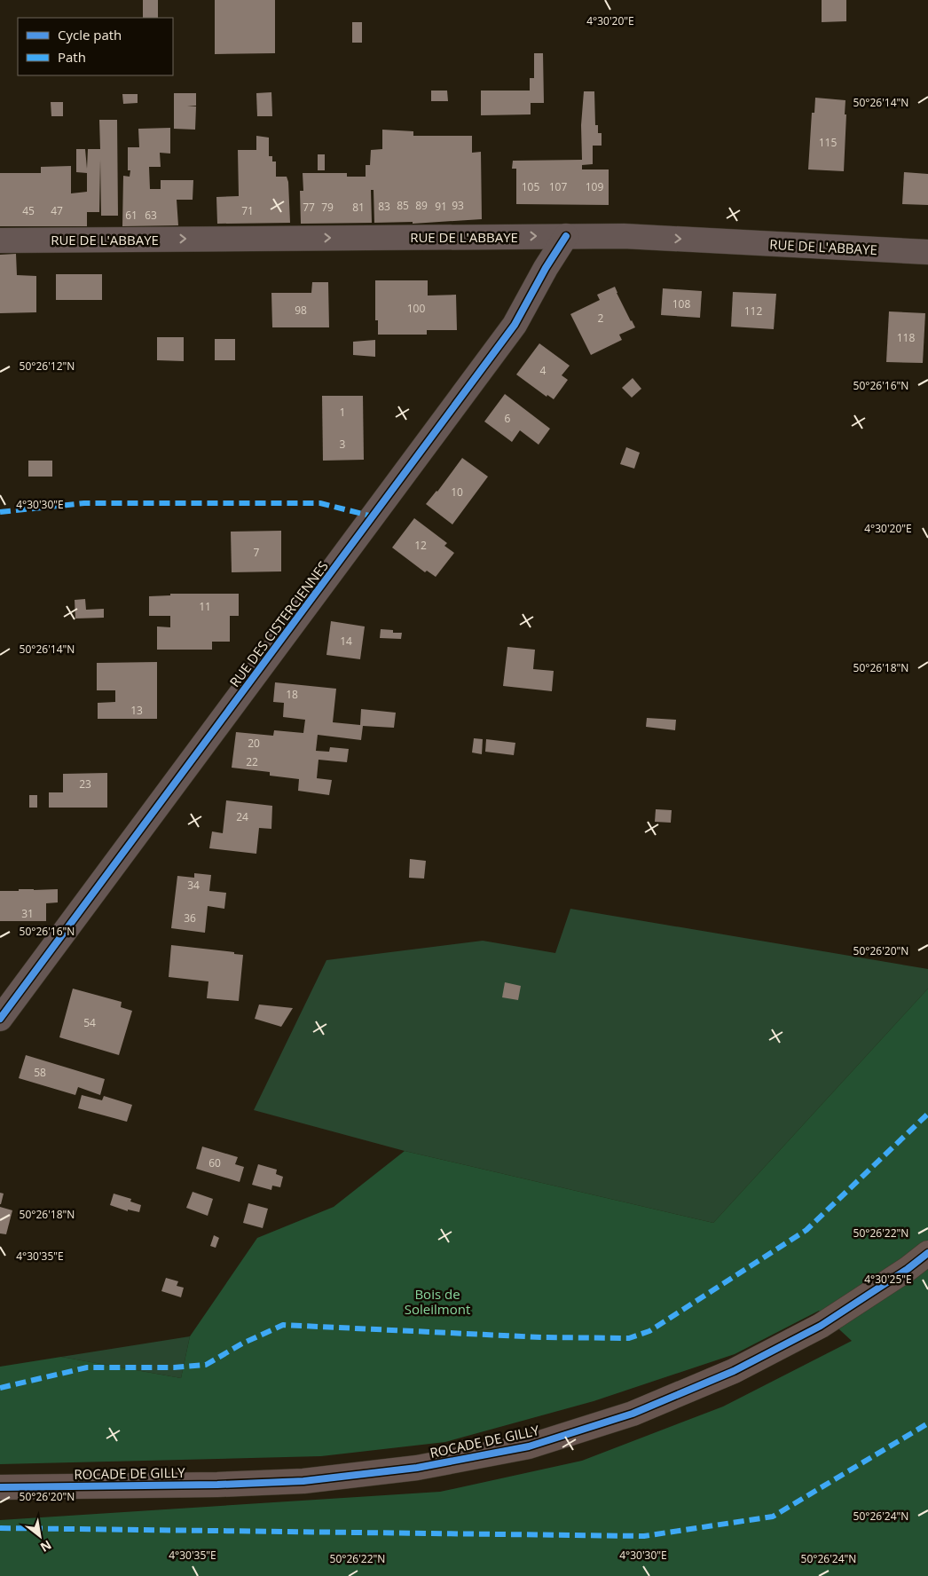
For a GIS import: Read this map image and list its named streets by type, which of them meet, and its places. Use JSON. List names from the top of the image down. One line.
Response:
{"streets":{"main road":["ROCADE DE GILLY"],"street":["RUE DE L'ABBAYE","RUE DES CISTERCIENNES"]},"crossings":[["RUE DE L'ABBAYE","RUE DES CISTERCIENNES"]],"one_way":["RUE DE L'ABBAYE"],"parks":["Bois de Soleilmont"],"house_numbers":["115","105","107","109","85","89","93","83","91","77","79","81","45","47","71","61","63","108","100","98","112","2","118","4","1","6","3","10","12","7","11","14","18","13","20","22","23","24","34","31","36","54","58","60"],"legend":["Cycle path","Path"],"north":"bottom right","coordinates":["4°30'20\"E","50°26'14\"N","50°26'12\"N","50°26'16\"N","4°30'30\"E","50°26'18\"N","50°26'20\"N","50°26'22\"N","4°30'35\"E","4°30'25\"E","50°26'24\"N"]}
